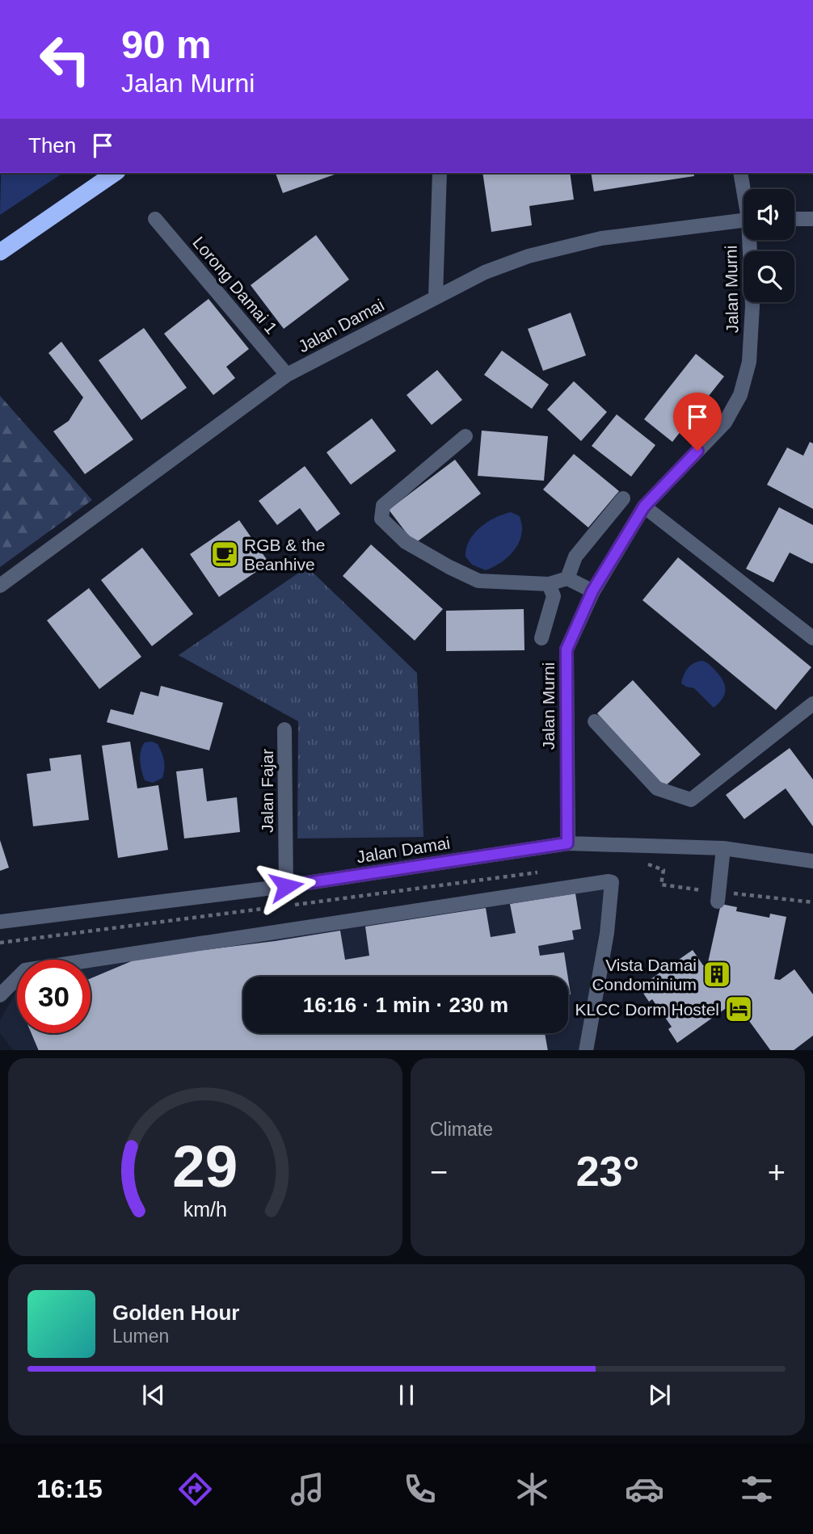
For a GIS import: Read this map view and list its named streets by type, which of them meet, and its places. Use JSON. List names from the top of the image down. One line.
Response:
{"streets":{"street":["Lorong Damai 1","Jalan Murni","Jalan Damai","Jalan Fajar"]},"crossings":[["Lorong Damai 1","Jalan Damai"],["Jalan Murni","Jalan Damai"],["Jalan Damai","Jalan Fajar"]],"places":{"cafe":["RGB & the Beanhive"],"building":["Vista Damai Condominium"],"hotel":["KLCC Dorm Hostel"]},"page":{"turn":["90 m","Jalan Murni"],"then":"Then","limit":"30","trip":"16:16 · 1 min · 230 m","tile":"Climate","heat":["−","23°","+"],"song":["Golden Hour","Lumen"],"tabs":"16:15","gauge":["29","km/h"]}}
